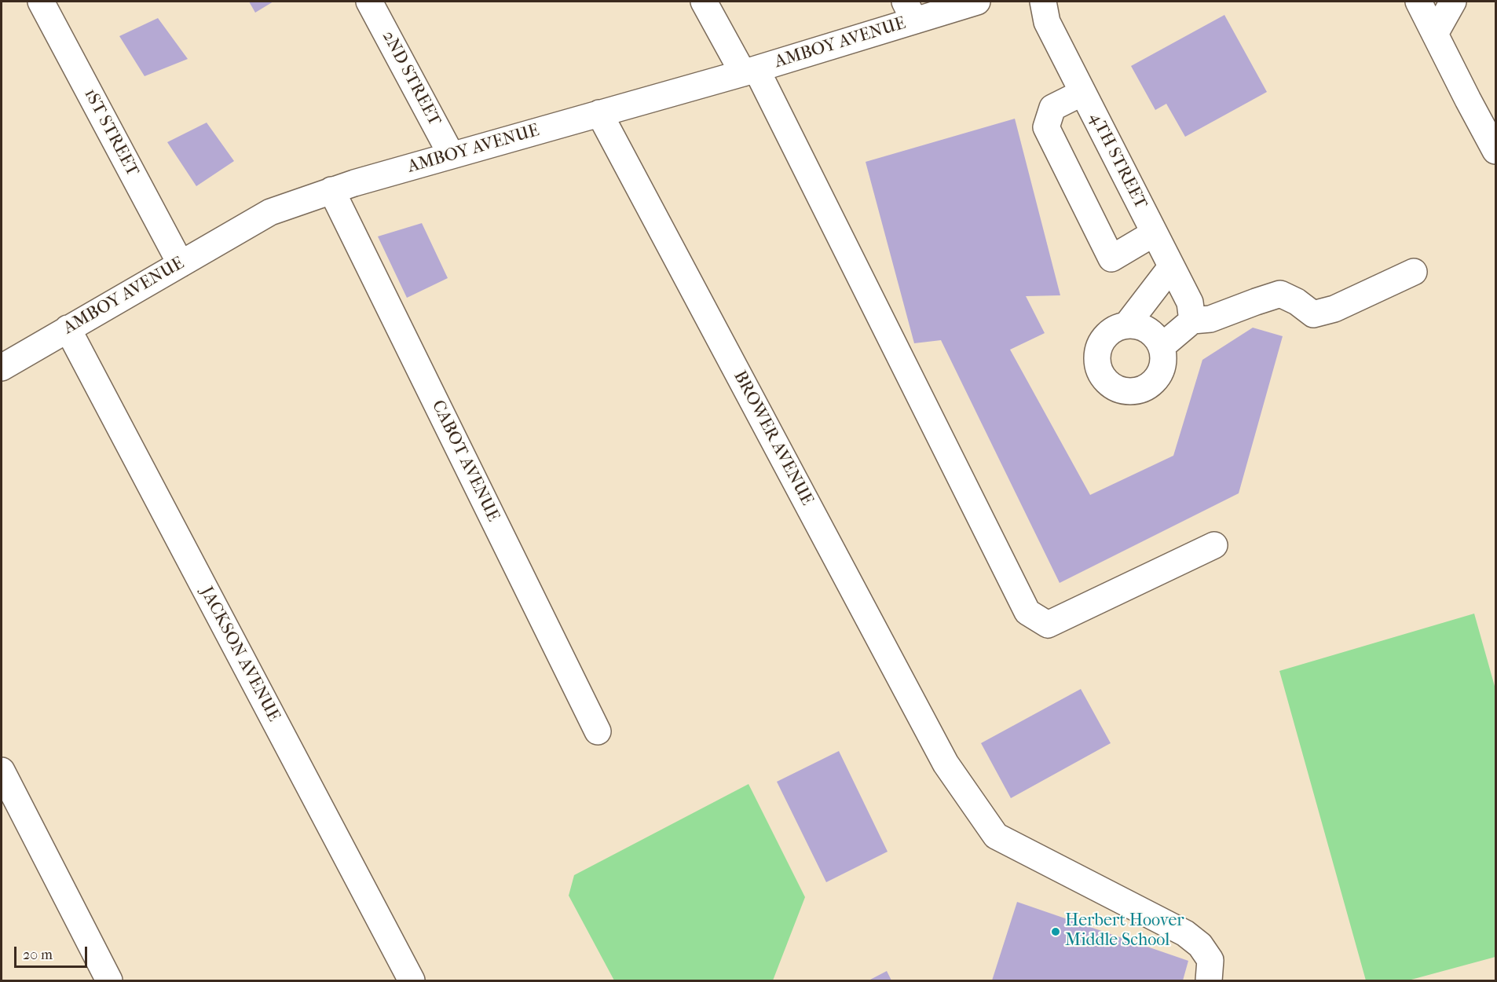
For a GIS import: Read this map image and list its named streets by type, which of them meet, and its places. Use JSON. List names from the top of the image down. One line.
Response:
{"streets":{"street":["AMBOY AVENUE","2ND STREET","1ST STREET","4TH STREET","BROWER AVENUE","CABOT AVENUE","JACKSON AVENUE"]},"crossings":[["AMBOY AVENUE","2ND STREET"],["AMBOY AVENUE","1ST STREET"],["AMBOY AVENUE","BROWER AVENUE"],["AMBOY AVENUE","CABOT AVENUE"],["AMBOY AVENUE","JACKSON AVENUE"]],"places":["Herbert Hoover Middle School"],"scale_bar":"20 m"}
